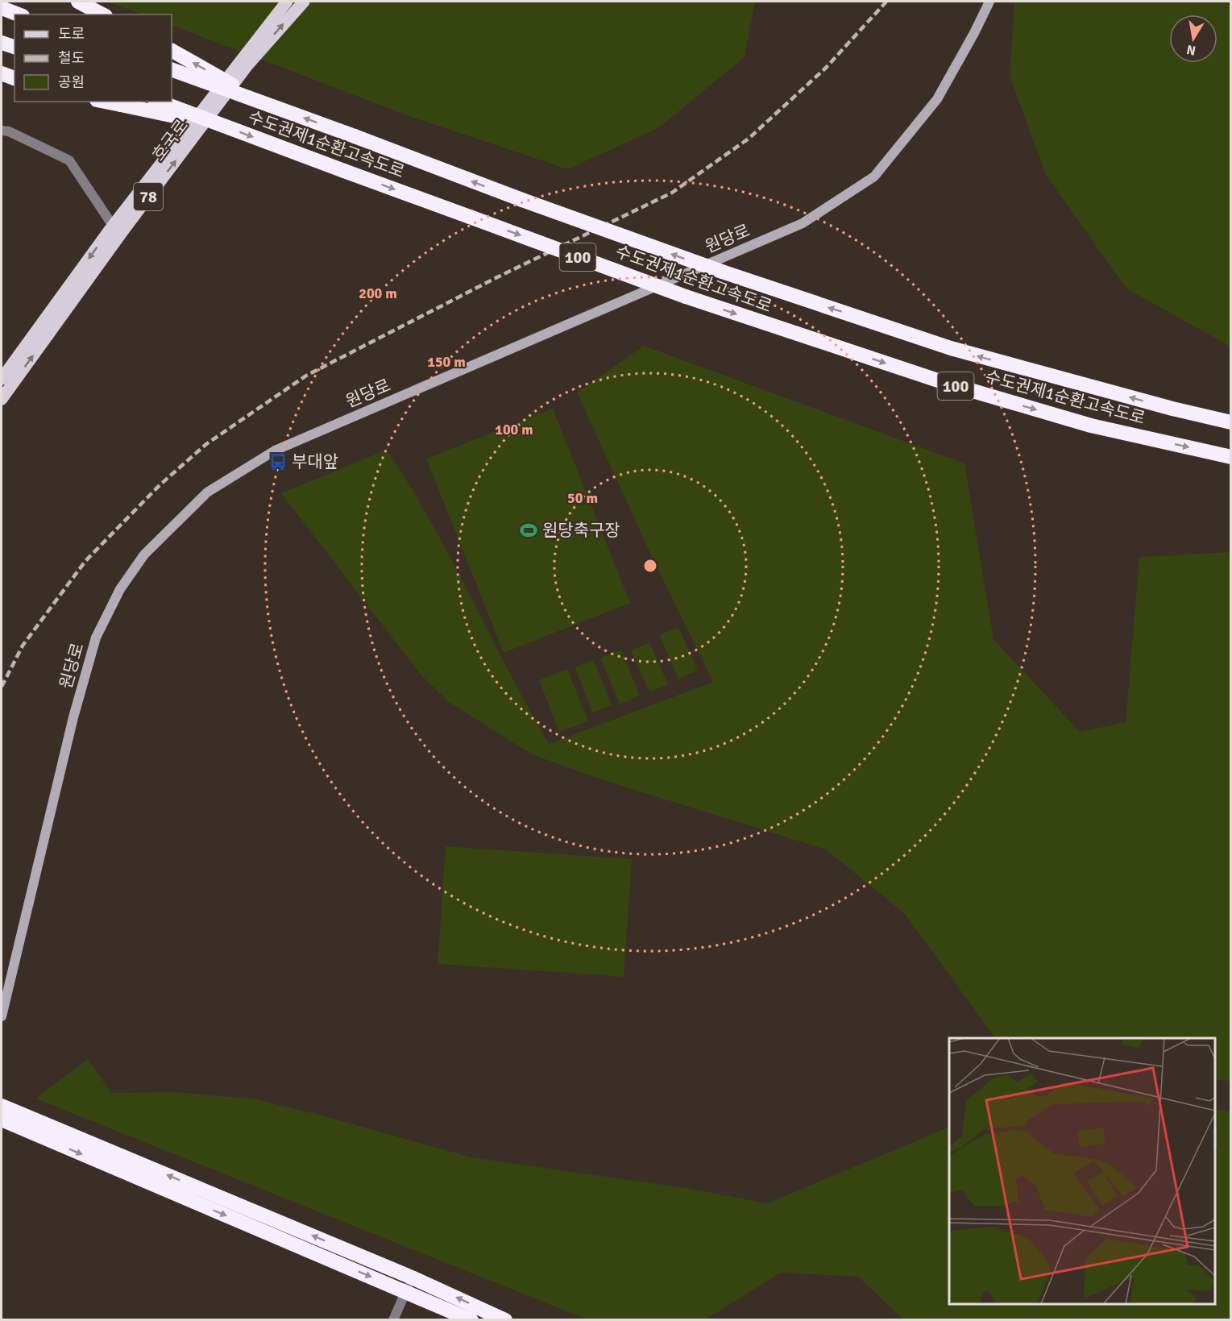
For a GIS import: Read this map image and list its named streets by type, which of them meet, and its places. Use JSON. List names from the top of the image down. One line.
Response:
{"streets":{"highway":["수도권제1순환고속도로","100"],"main road":["호국로","78","원당로"]},"places":{"bus stop":["부대앞"],"sports":["원당축구장"]},"legend":["도로","철도","공원"],"north":"bottom","rings":["200 m","150 m","100 m","50 m"]}
